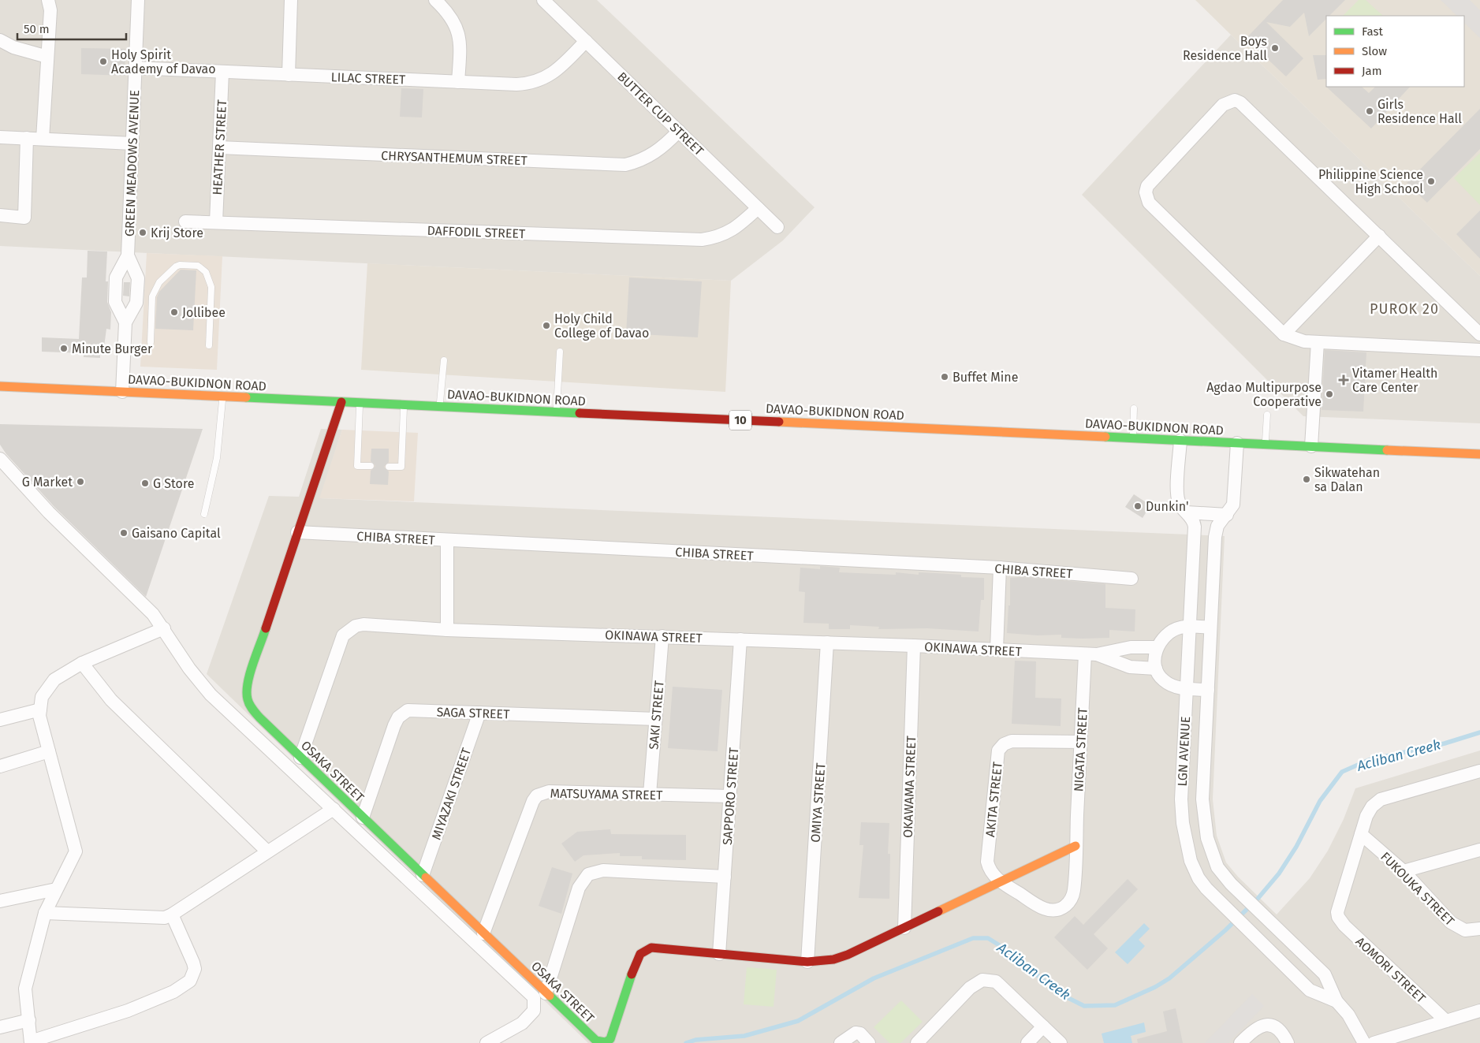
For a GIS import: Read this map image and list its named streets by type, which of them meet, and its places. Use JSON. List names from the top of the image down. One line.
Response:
{"streets":{"main road":["DAVAO-BUKIDNON ROAD","10","OSAKA STREET"],"street":["LILAC STREET","BUTTER CUP STREET","HEATHER STREET","CHRYSANTHEMUM STREET","GREEN MEADOWS AVENUE","DAFFODIL STREET","CHIBA STREET","OKINAWA STREET","SAGA STREET","SAKI STREET","NIGATA STREET","LGN AVENUE","OKAWAMA STREET","MIYAZAKI STREET","MATSUYAMA STREET","SAPPORO STREET","AKITA STREET","OMIYA STREET","FUKOUKA STREET","AOMORI STREET"]},"crossings":[["LILAC STREET","BUTTER CUP STREET"],["LILAC STREET","HEATHER STREET"],["LILAC STREET","GREEN MEADOWS AVENUE"],["BUTTER CUP STREET","CHRYSANTHEMUM STREET"],["BUTTER CUP STREET","DAFFODIL STREET"],["HEATHER STREET","CHRYSANTHEMUM STREET"],["HEATHER STREET","DAFFODIL STREET"],["GREEN MEADOWS AVENUE","DAVAO-BUKIDNON ROAD"],["DAVAO-BUKIDNON ROAD","LGN AVENUE"],["DAVAO-BUKIDNON ROAD","OSAKA STREET"],["CHIBA STREET","OSAKA STREET"],["OKINAWA STREET","SAKI STREET"],["OKINAWA STREET","NIGATA STREET"],["OKINAWA STREET","OSAKA STREET"],["OKINAWA STREET","OKAWAMA STREET"],["OKINAWA STREET","SAPPORO STREET"],["OKINAWA STREET","OMIYA STREET"],["SAGA STREET","SAKI STREET"],["SAGA STREET","OSAKA STREET"],["SAGA STREET","MIYAZAKI STREET"],["SAKI STREET","MATSUYAMA STREET"],["NIGATA STREET","AKITA STREET"],["OSAKA STREET","MIYAZAKI STREET"],["OSAKA STREET","MATSUYAMA STREET"],["MATSUYAMA STREET","SAPPORO STREET"],["FUKOUKA STREET","AOMORI STREET"]],"districts":["PUROK 20"],"water":["Acliban Creek"],"places":{"other":["Boys Residence Hall","Holy Spirit Academy of Davao","Girls Residence Hall","Philippine Science High School","Krij Store","Jollibee","Holy Child College of Davao","Minute Burger","Buffet Mine","Agdao Multipurpose Cooperative","Sikwatehan sa Dalan","G Market","G Store","Dunkin'","Gaisano Capital"],"health":["Vitamer Health Care Center"]},"legend":["Fast","Slow","Jam"],"scale_bar":"50 m"}
